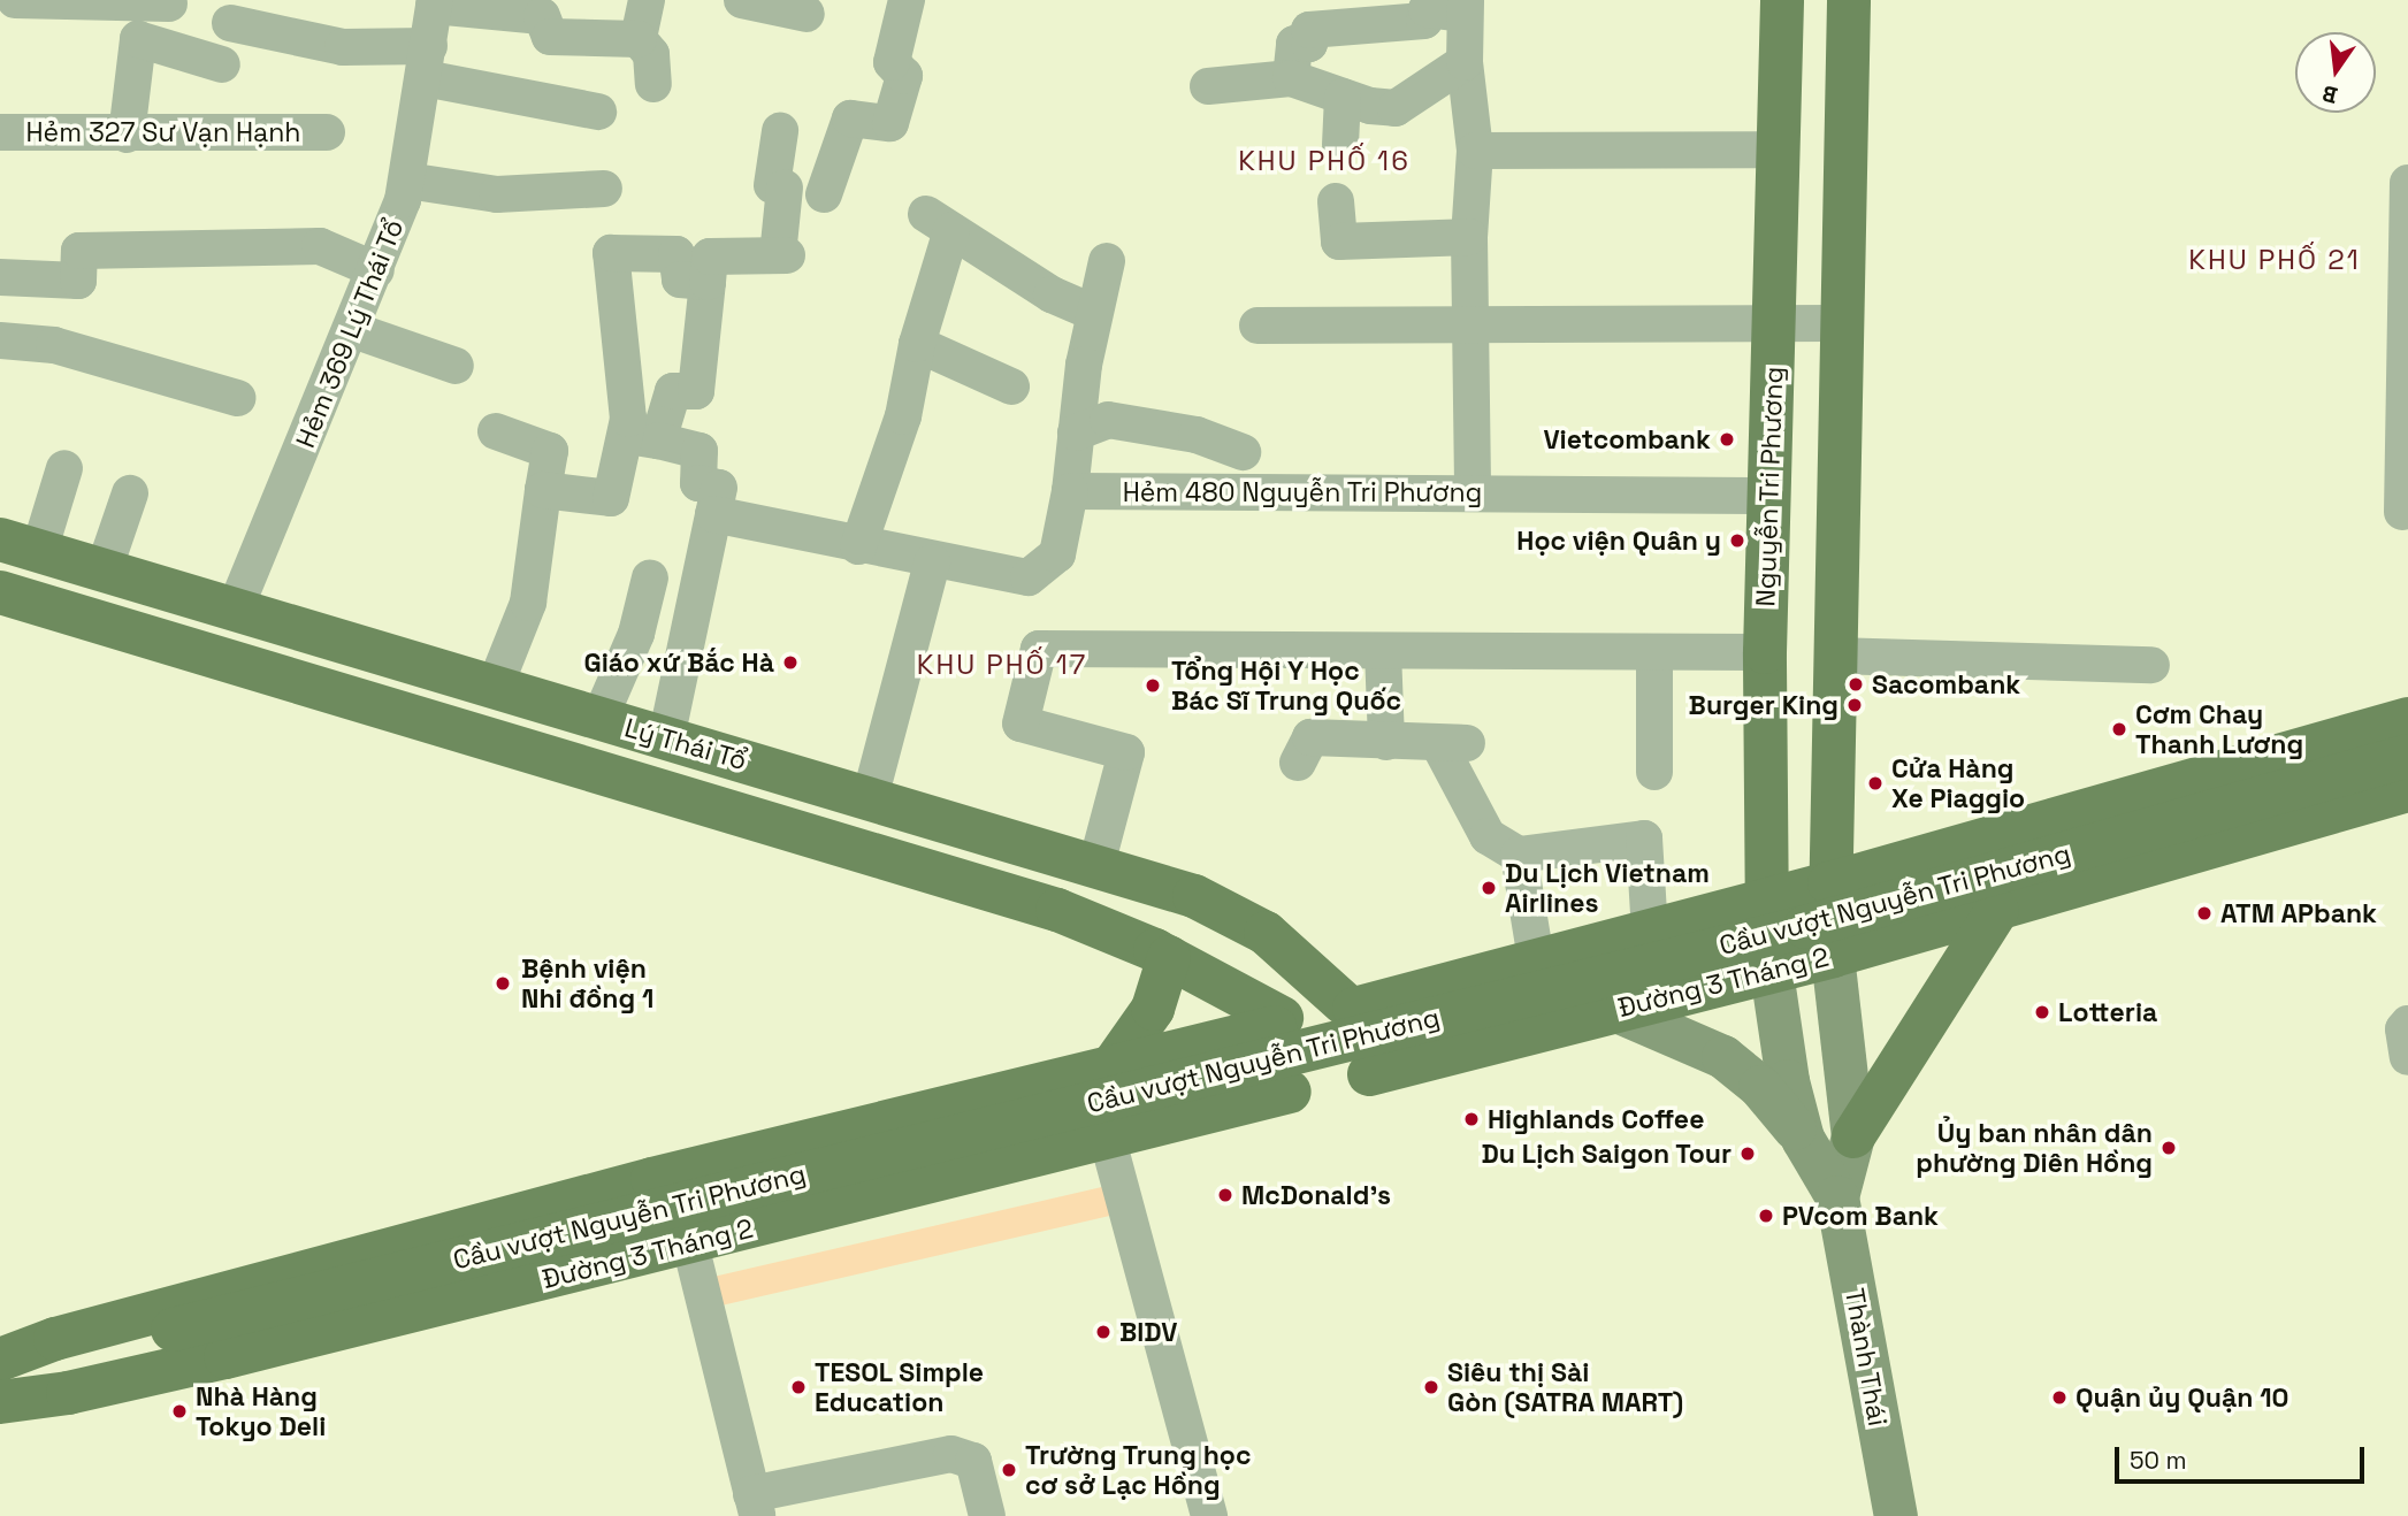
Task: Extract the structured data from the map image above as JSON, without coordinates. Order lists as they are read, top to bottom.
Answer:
{
  "streets": {
    "main road": [
      "Nguyễn Tri Phương",
      "Lý Thái Tổ",
      "Cầu vượt Nguyễn Tri Phương",
      "Đường 3 Tháng 2",
      "Thành Thái"
    ],
    "street": ["Hẻm 327 Sư Vạn Hạnh", "Hẻm 369 Lý Thái Tổ", "Hẻm 480 Nguyễn Tri Phương"]
  },
  "crossings": [
    ["Hẻm 369 Lý Thái Tổ", "Lý Thái Tổ"],
    ["Nguyễn Tri Phương", "Hẻm 480 Nguyễn Tri Phương"],
    ["Nguyễn Tri Phương", "Đường 3 Tháng 2"],
    ["Nguyễn Tri Phương", "Thành Thái"],
    ["Lý Thái Tổ", "Đường 3 Tháng 2"],
    ["Cầu vượt Nguyễn Tri Phương", "Đường 3 Tháng 2"],
    ["Đường 3 Tháng 2", "Thành Thái"]
  ],
  "districts": ["KHU PHỐ 16", "KHU PHỐ 21", "KHU PHỐ 17"],
  "places": [
    "Vietcombank",
    "Học viện Quân y",
    "Giáo xứ Bắc Hà",
    "Sacombank",
    "Tổng Hội Y Học Bác Sĩ Trung Quốc",
    "Burger King",
    "Cơm Chay Thanh Lương",
    "Cửa Hàng Xe Piaggio",
    "Du Lịch Vietnam Airlines",
    "ATM APbank",
    "Bệnh viện Nhi đồng 1",
    "Lotteria",
    "Highlands Coffee",
    "Ủy ban nhân dân phường Diên Hồng",
    "Du Lịch Saigon Tour",
    "McDonald's",
    "PVcom Bank",
    "BIDV",
    "TESOL Simple Education",
    "Siêu thị Sài Gòn (SATRA MART)",
    "Quận ủy Quận 10",
    "Nhà Hàng Tokyo Deli",
    "Trường Trung học cơ sở Lạc Hồng"
  ],
  "scale_bar": "50 m",
  "north": "bottom"
}
